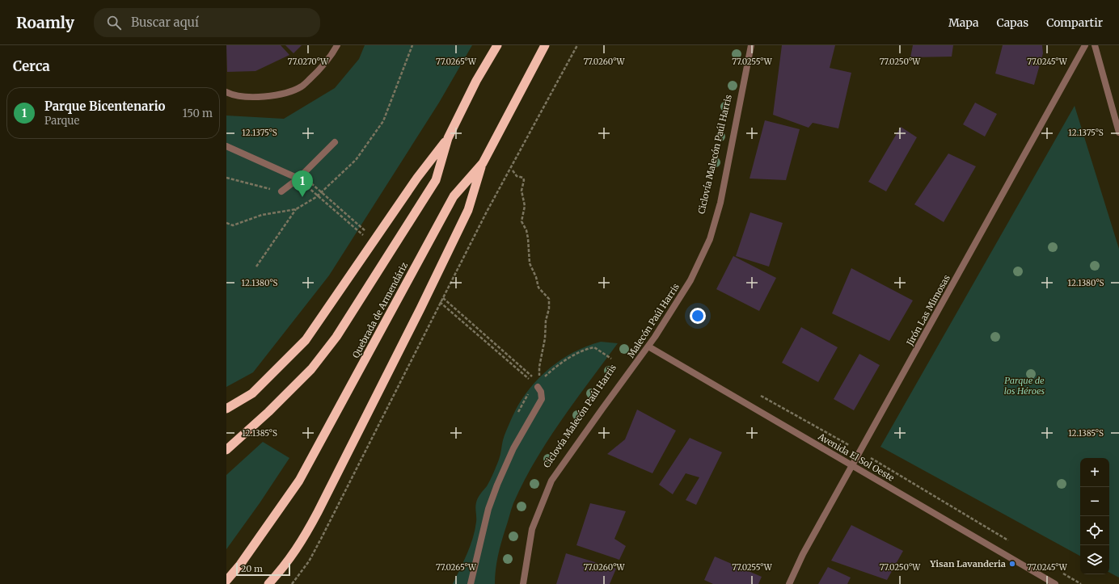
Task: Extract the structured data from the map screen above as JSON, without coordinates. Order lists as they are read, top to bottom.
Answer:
{
  "streets": {
    "highway": ["Quebrada de Armendáriz"],
    "street": ["Jirón Las Mimosas", "Malecón Paúl Harris", "Avenida El Sol Oeste"]
  },
  "crossings": [
    ["Jirón Las Mimosas", "Avenida El Sol Oeste"],
    ["Malecón Paúl Harris", "Avenida El Sol Oeste"]
  ],
  "parks": ["Parque de los Héroes"],
  "places": ["Yisan Lavanderia"],
  "scale_bar": "20 m",
  "page": {
    "header": "Roamly",
    "search": "Buscar aquí",
    "nav": ["Mapa", "Capas", "Compartir"],
    "heading": "Cerca",
    "list": [
      {
        "mark": "1",
        "name": "Parque Bicentenario",
        "note": "Parque",
        "value": "150 m"
      }
    ],
    "pins": "1",
    "map_buttons": ["+", "−"],
    "scale": "20 m"
  },
  "coordinates": [
    "77.0270°W",
    "77.0265°W",
    "77.0260°W",
    "77.0255°W",
    "77.0250°W",
    "77.0245°W",
    "12.1375°S",
    "12.1380°S",
    "12.1385°S"
  ]
}
